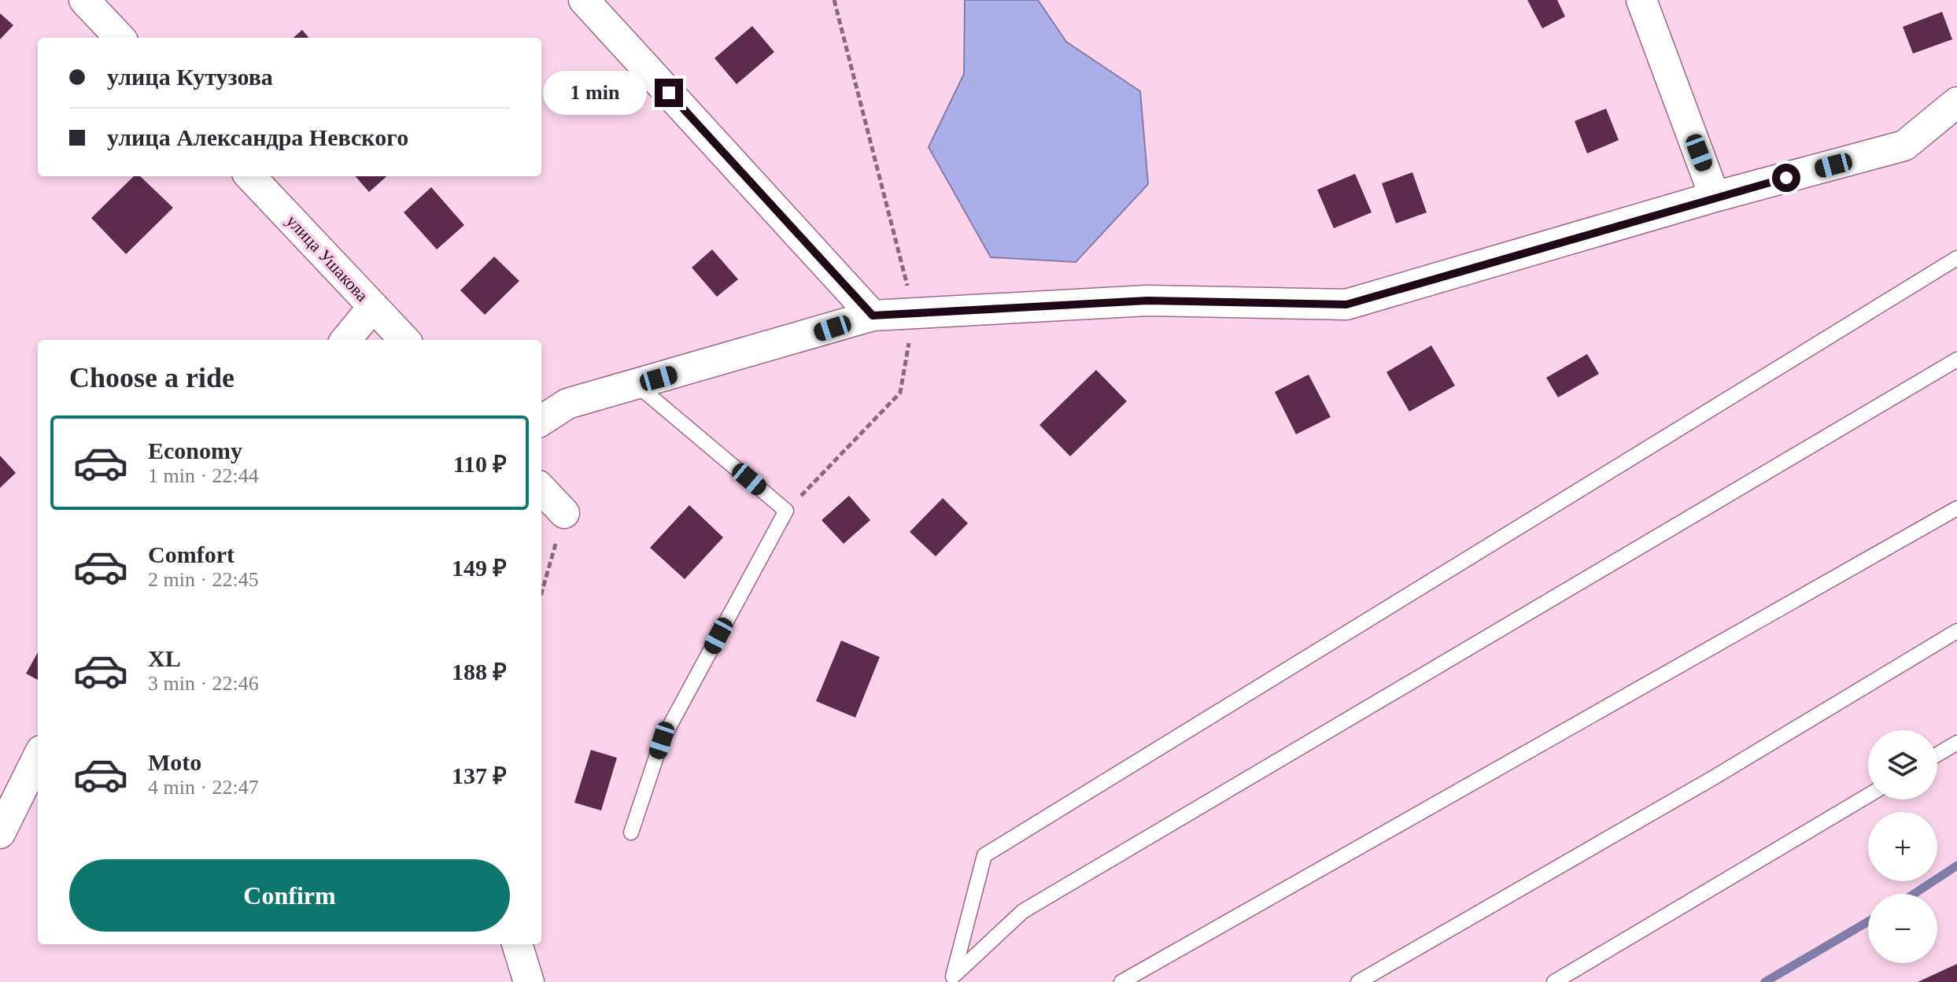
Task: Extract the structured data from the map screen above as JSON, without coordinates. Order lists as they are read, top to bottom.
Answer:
{
  "streets": {
    "street": ["улица Ушакова"]
  },
  "page": {
    "banner": ["улица Кутузова", "улица Александра Невского"],
    "bubble": "1 min",
    "heading": "Choose a ride",
    "list": [
      {
        "name": "Economy",
        "note": "1 min · 22:44",
        "value": "110 ₽"
      },
      {
        "name": "Comfort",
        "note": "2 min · 22:45",
        "value": "149 ₽"
      },
      {
        "name": "XL",
        "note": "3 min · 22:46",
        "value": "188 ₽"
      },
      {
        "name": "Moto",
        "note": "4 min · 22:47",
        "value": "137 ₽"
      }
    ],
    "map_buttons": ["+", "−"],
    "buttons": "Confirm"
  }
}
